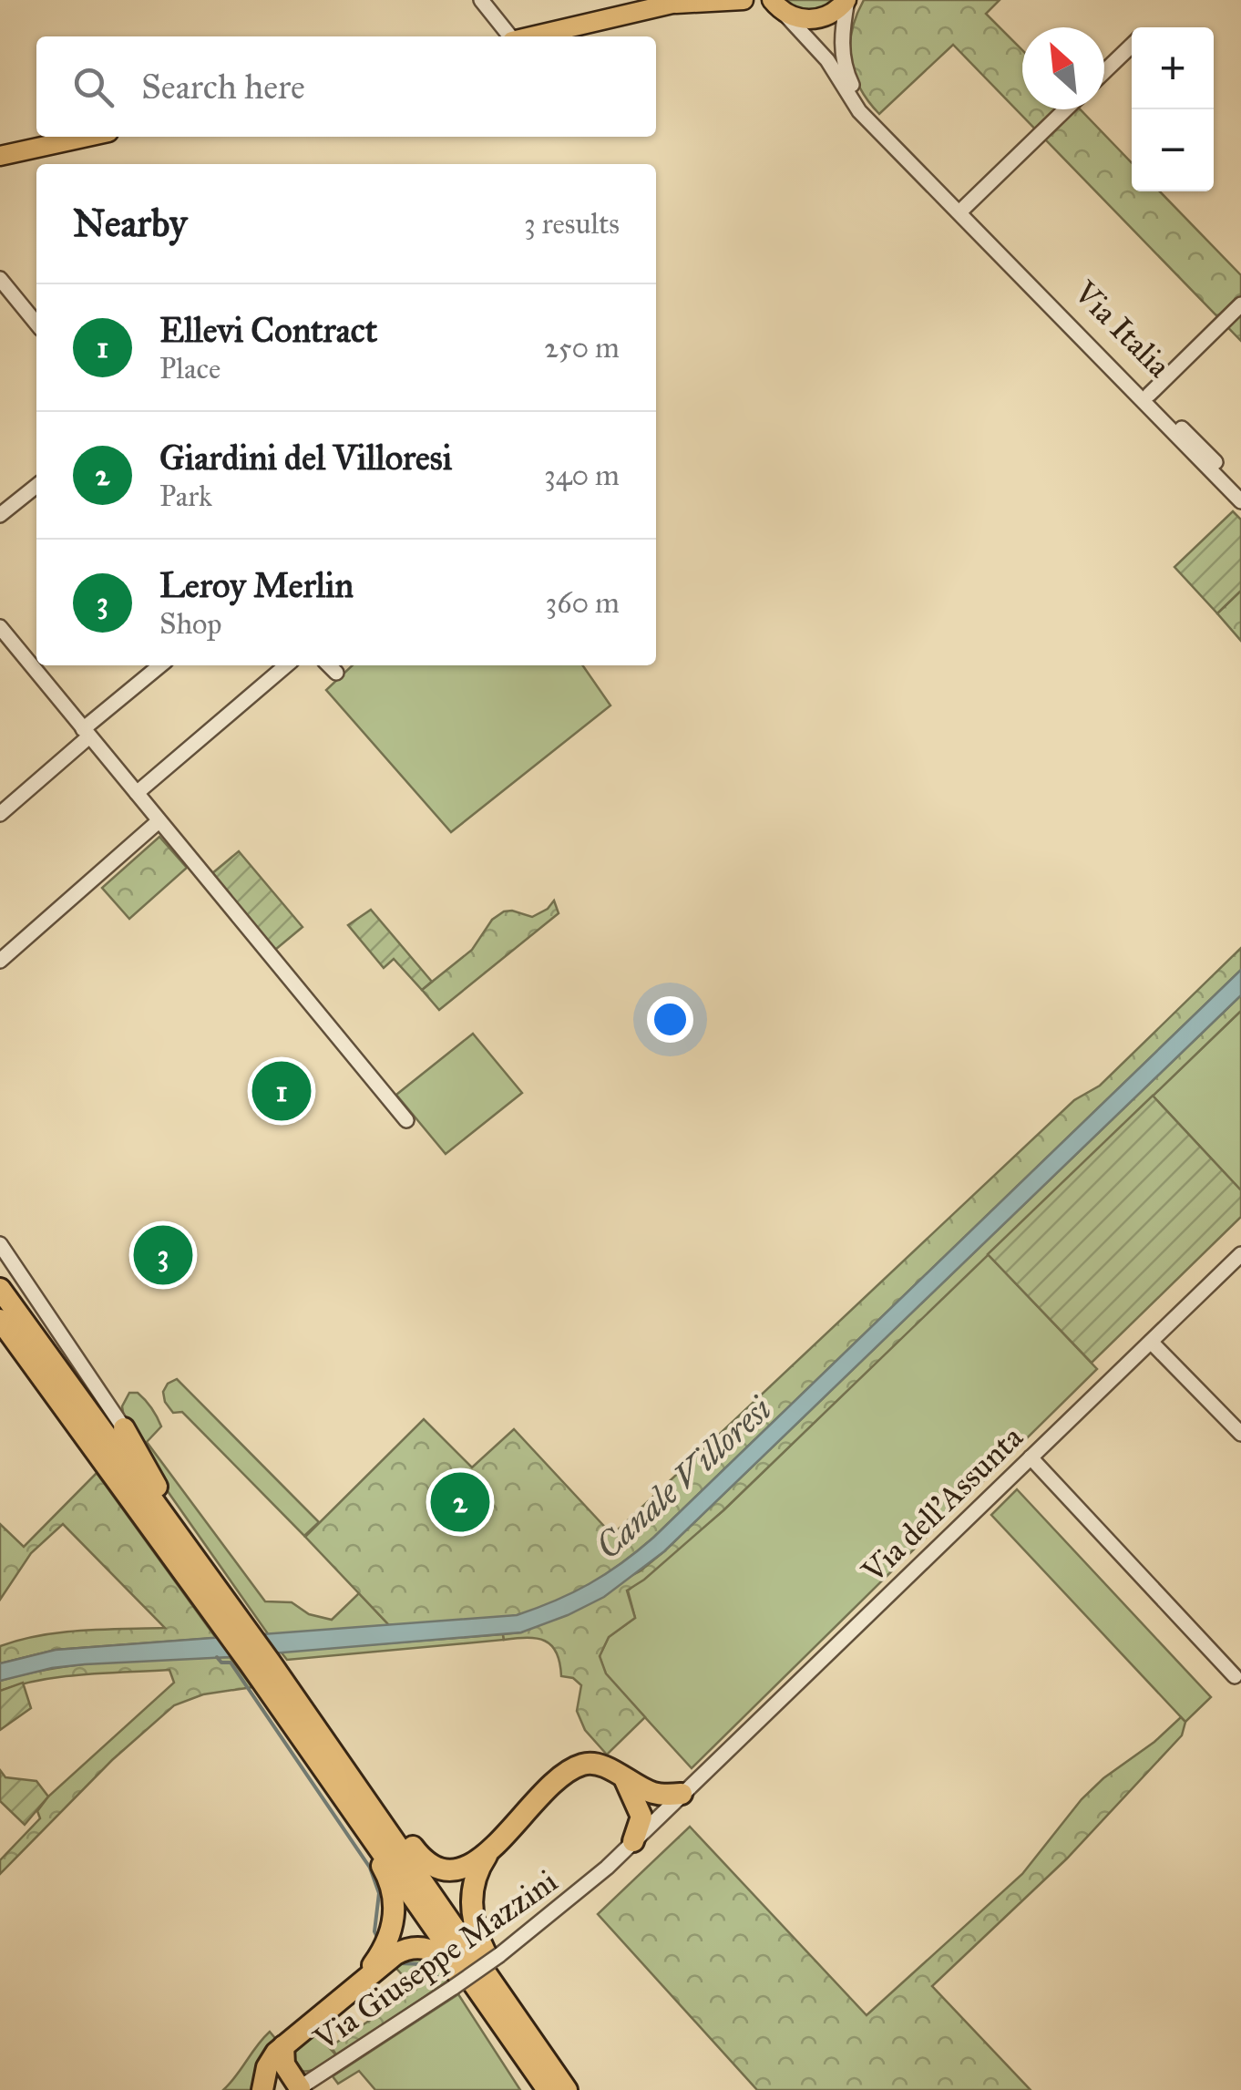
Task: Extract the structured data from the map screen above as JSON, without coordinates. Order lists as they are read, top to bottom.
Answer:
{
  "streets": {
    "street": ["Via Italia", "Via dell'Assunta", "Via Giuseppe Mazzini"]
  },
  "water": ["Canale Villoresi"],
  "north": "top left",
  "page": {
    "map_buttons": ["+", "−"],
    "search": "Search here",
    "heading": ["Nearby", "3 results"],
    "list": [
      {
        "mark": "1",
        "name": "Ellevi Contract",
        "note": "Place",
        "value": "250 m"
      },
      {
        "mark": "2",
        "name": "Giardini del Villoresi",
        "note": "Park",
        "value": "340 m"
      },
      {
        "mark": "3",
        "name": "Leroy Merlin",
        "note": "Shop",
        "value": "360 m"
      }
    ],
    "pins": ["1", "3", "2"]
  }
}
